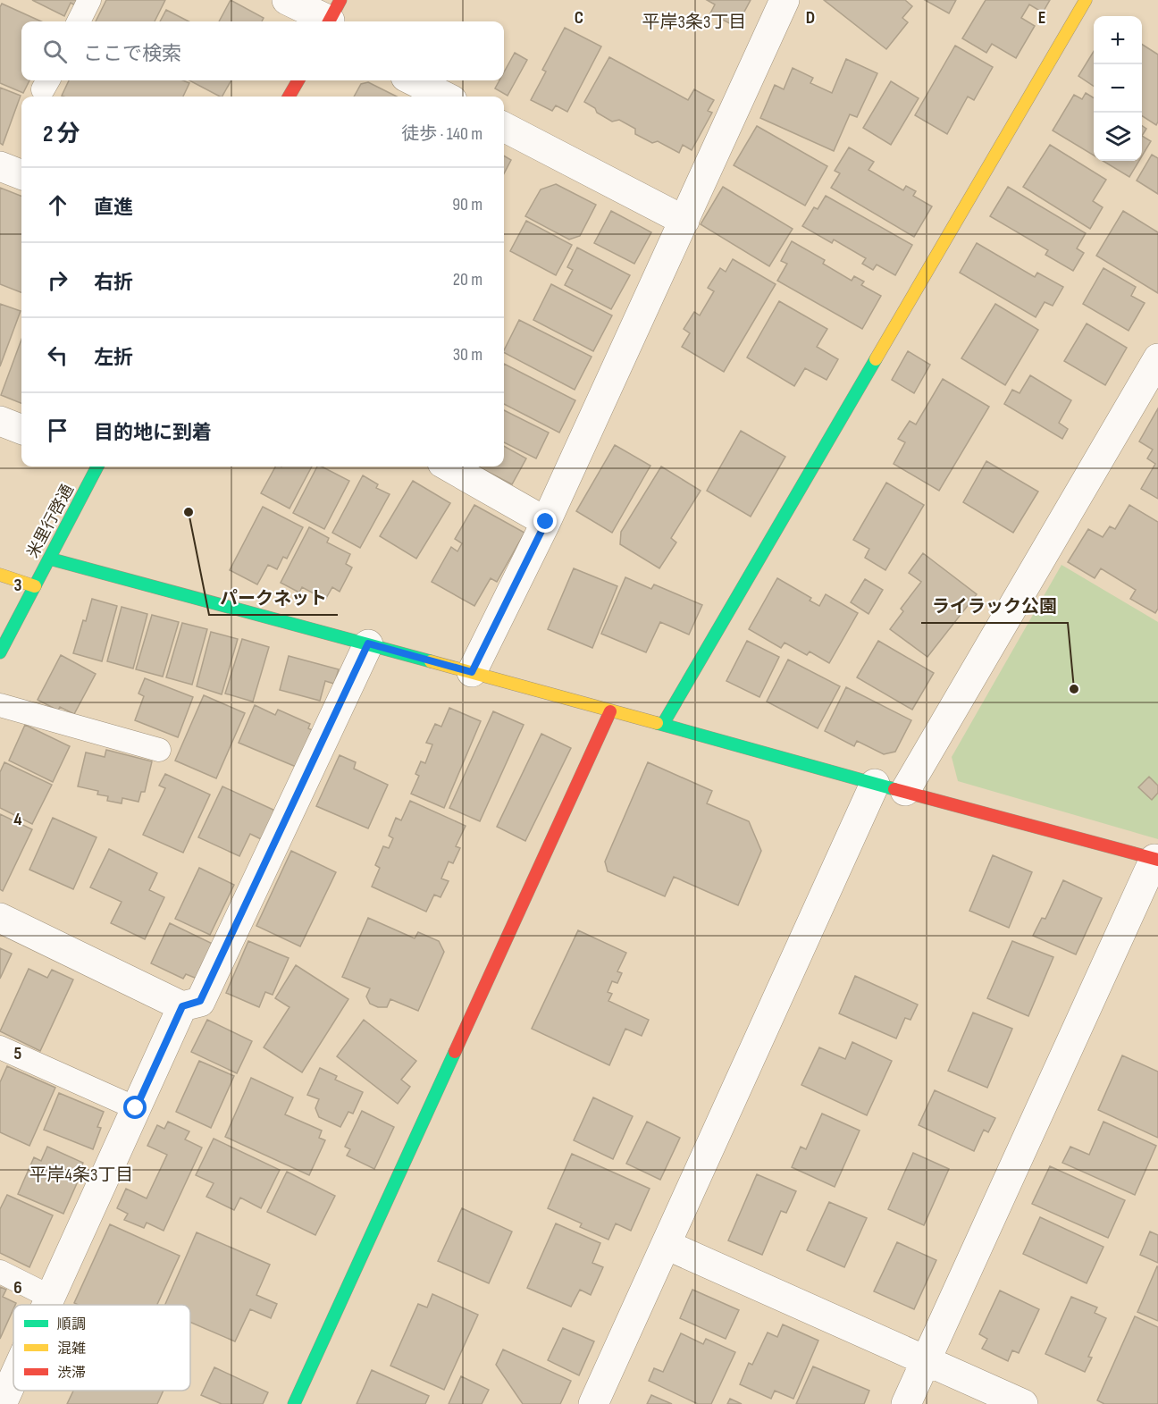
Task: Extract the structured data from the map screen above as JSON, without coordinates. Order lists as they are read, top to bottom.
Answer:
{
  "streets": {
    "street": ["米里行啓通"]
  },
  "districts": ["平岸3条3丁目", "平岸4条3丁目"],
  "places": ["パークネット", "ライラック公園"],
  "legend": ["順調", "混雑", "渋滞"],
  "page": {
    "map_buttons": ["+", "−"],
    "search": "ここで検索",
    "heading": ["2 分", "徒歩 · 140 m"],
    "list": [
      ["直進", "90 m"],
      ["右折", "20 m"],
      ["左折", "30 m"],
      "目的地に到着"
    ]
  },
  "grid": {
    "columns": ["C", "D", "E"],
    "rows": [
      "3",
      "4",
      "5",
      "6"
    ]
  }
}
